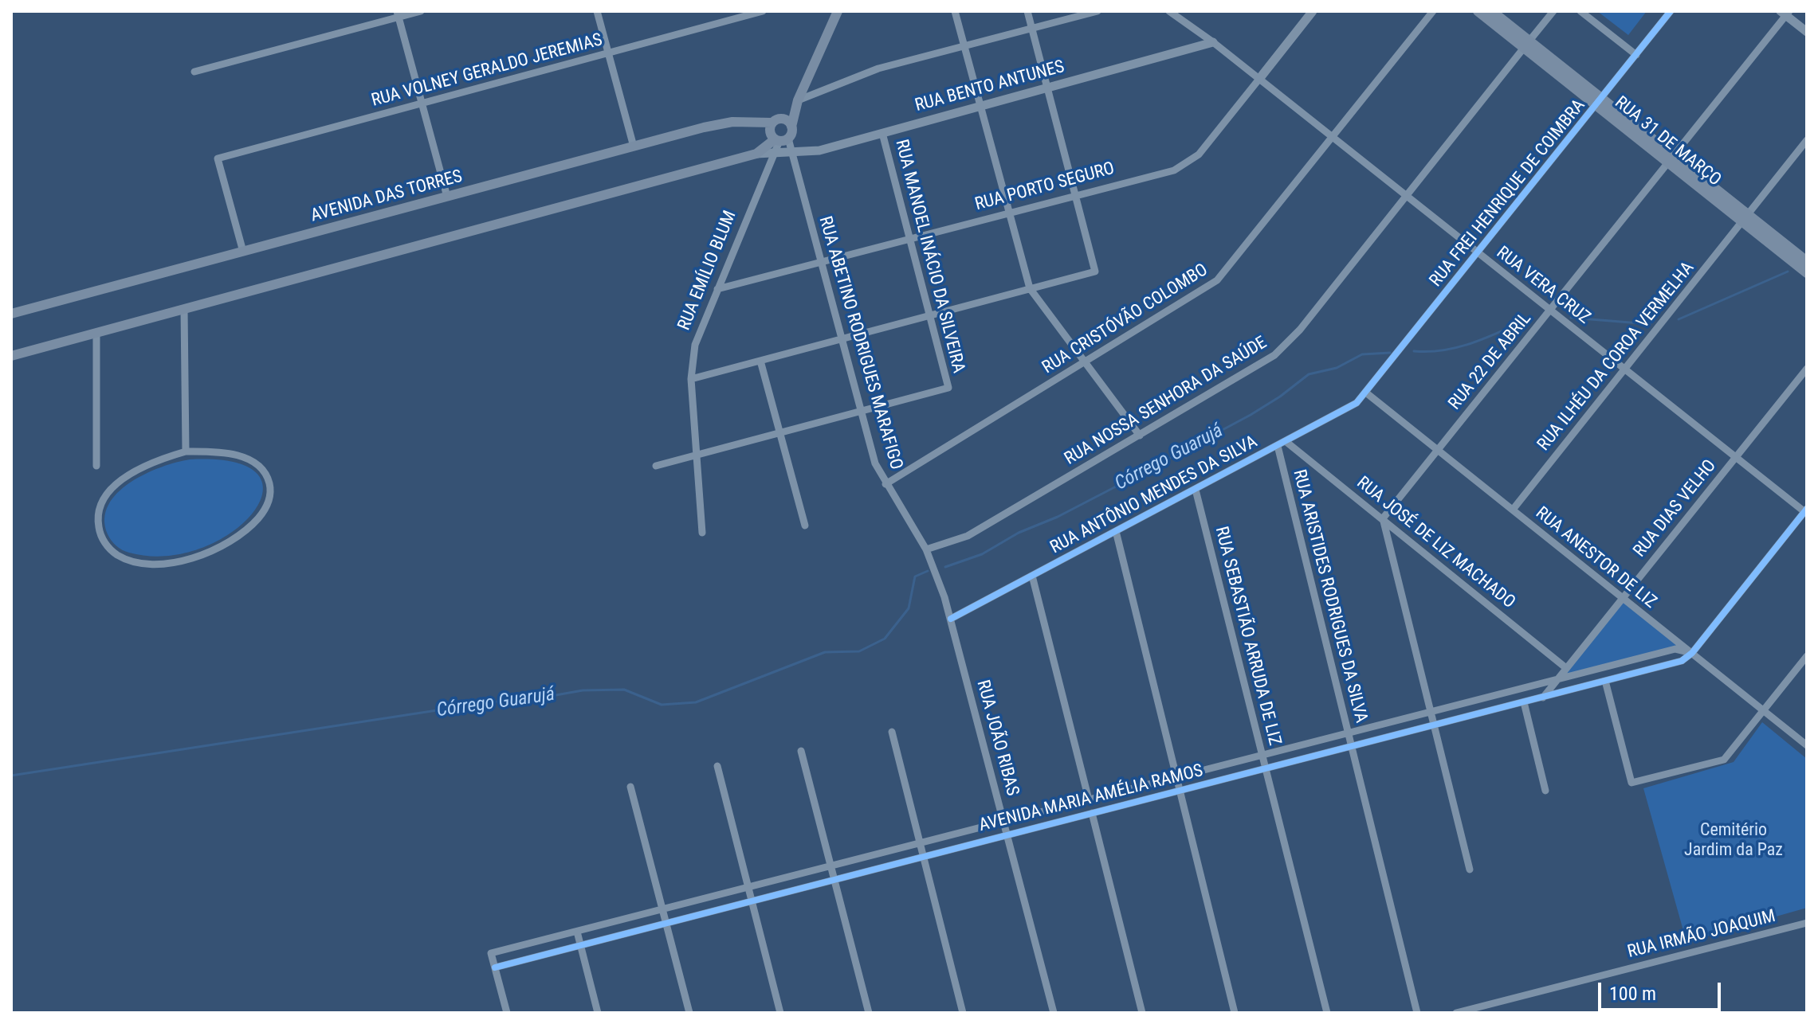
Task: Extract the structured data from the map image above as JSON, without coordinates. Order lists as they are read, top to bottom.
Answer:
{
  "streets": {
    "main road": ["RUA 31 DE MARÇO", "AVENIDA DAS TORRES"],
    "street": [
      "RUA VOLNEY GERALDO JEREMIAS",
      "RUA BENTO ANTUNES",
      "RUA PORTO SEGURO",
      "RUA FREI HENRIQUE DE COIMBRA",
      "RUA MANOEL INÁCIO DA SILVEIRA",
      "RUA EMÍLIO BLUM",
      "RUA VERA CRUZ",
      "RUA CRISTÓVÃO COLOMBO",
      "RUA ABETINO RODRIGUES MARAFIGO",
      "RUA ILHÉU DA COROA VERMELHA",
      "RUA 22 DE ABRIL",
      "RUA NOSSA SENHORA DA SAÚDE",
      "RUA ANTÔNIO MENDES DA SILVA",
      "RUA DIAS VELHO",
      "RUA JOSÉ DE LIZ MACHADO",
      "RUA ANESTOR DE LIZ",
      "RUA ARISTIDES RODRIGUES DA SILVA",
      "RUA SEBASTIÃO ARRUDA DE LIZ",
      "RUA JOÃO RIBAS",
      "AVENIDA MARIA AMÉLIA RAMOS",
      "RUA IRMÃO JOAQUIM"
    ]
  },
  "crossings": [
    ["RUA VOLNEY GERALDO JEREMIAS", "AVENIDA DAS TORRES"],
    ["RUA BENTO ANTUNES", "RUA MANOEL INÁCIO DA SILVEIRA"],
    ["RUA BENTO ANTUNES", "RUA EMÍLIO BLUM"],
    ["RUA BENTO ANTUNES", "RUA VERA CRUZ"],
    ["RUA BENTO ANTUNES", "RUA ABETINO RODRIGUES MARAFIGO"],
    ["RUA 31 DE MARÇO", "RUA FREI HENRIQUE DE COIMBRA"],
    ["RUA 31 DE MARÇO", "RUA ILHÉU DA COROA VERMELHA"],
    ["RUA 31 DE MARÇO", "RUA 22 DE ABRIL"],
    ["RUA 31 DE MARÇO", "RUA NOSSA SENHORA DA SAÚDE"],
    ["RUA PORTO SEGURO", "RUA MANOEL INÁCIO DA SILVEIRA"],
    ["RUA PORTO SEGURO", "RUA EMÍLIO BLUM"],
    ["RUA PORTO SEGURO", "RUA VERA CRUZ"],
    ["RUA PORTO SEGURO", "RUA ABETINO RODRIGUES MARAFIGO"],
    ["RUA FREI HENRIQUE DE COIMBRA", "RUA VERA CRUZ"],
    ["RUA FREI HENRIQUE DE COIMBRA", "RUA ANTÔNIO MENDES DA SILVA"],
    ["RUA FREI HENRIQUE DE COIMBRA", "RUA ANESTOR DE LIZ"],
    ["RUA MANOEL INÁCIO DA SILVEIRA", "RUA ABETINO RODRIGUES MARAFIGO"],
    ["RUA EMÍLIO BLUM", "RUA ABETINO RODRIGUES MARAFIGO"],
    ["RUA VERA CRUZ", "RUA CRISTÓVÃO COLOMBO"],
    ["RUA VERA CRUZ", "RUA ILHÉU DA COROA VERMELHA"],
    ["RUA VERA CRUZ", "RUA 22 DE ABRIL"],
    ["RUA VERA CRUZ", "RUA NOSSA SENHORA DA SAÚDE"],
    ["RUA VERA CRUZ", "RUA DIAS VELHO"],
    ["RUA CRISTÓVÃO COLOMBO", "RUA ABETINO RODRIGUES MARAFIGO"],
    ["RUA ABETINO RODRIGUES MARAFIGO", "RUA NOSSA SENHORA DA SAÚDE"],
    ["RUA ABETINO RODRIGUES MARAFIGO", "RUA ANTÔNIO MENDES DA SILVA"],
    ["RUA ABETINO RODRIGUES MARAFIGO", "RUA JOÃO RIBAS"],
    ["RUA ILHÉU DA COROA VERMELHA", "RUA ANESTOR DE LIZ"],
    ["RUA 22 DE ABRIL", "RUA JOSÉ DE LIZ MACHADO"],
    ["RUA 22 DE ABRIL", "RUA ANESTOR DE LIZ"],
    ["RUA ANTÔNIO MENDES DA SILVA", "RUA JOSÉ DE LIZ MACHADO"],
    ["RUA ANTÔNIO MENDES DA SILVA", "RUA ANESTOR DE LIZ"],
    ["RUA ANTÔNIO MENDES DA SILVA", "RUA ARISTIDES RODRIGUES DA SILVA"],
    ["RUA ANTÔNIO MENDES DA SILVA", "RUA SEBASTIÃO ARRUDA DE LIZ"],
    ["RUA ANTÔNIO MENDES DA SILVA", "RUA JOÃO RIBAS"],
    ["RUA DIAS VELHO", "RUA JOSÉ DE LIZ MACHADO"],
    ["RUA DIAS VELHO", "RUA ANESTOR DE LIZ"],
    ["RUA DIAS VELHO", "AVENIDA MARIA AMÉLIA RAMOS"],
    ["RUA ANESTOR DE LIZ", "AVENIDA MARIA AMÉLIA RAMOS"],
    ["RUA ARISTIDES RODRIGUES DA SILVA", "AVENIDA MARIA AMÉLIA RAMOS"],
    ["RUA SEBASTIÃO ARRUDA DE LIZ", "AVENIDA MARIA AMÉLIA RAMOS"],
    ["RUA JOÃO RIBAS", "AVENIDA MARIA AMÉLIA RAMOS"]
  ],
  "water": ["Córrego Guarujá"],
  "parks": ["Cemitério Jardim da Paz"],
  "scale_bar": "100 m"
}
